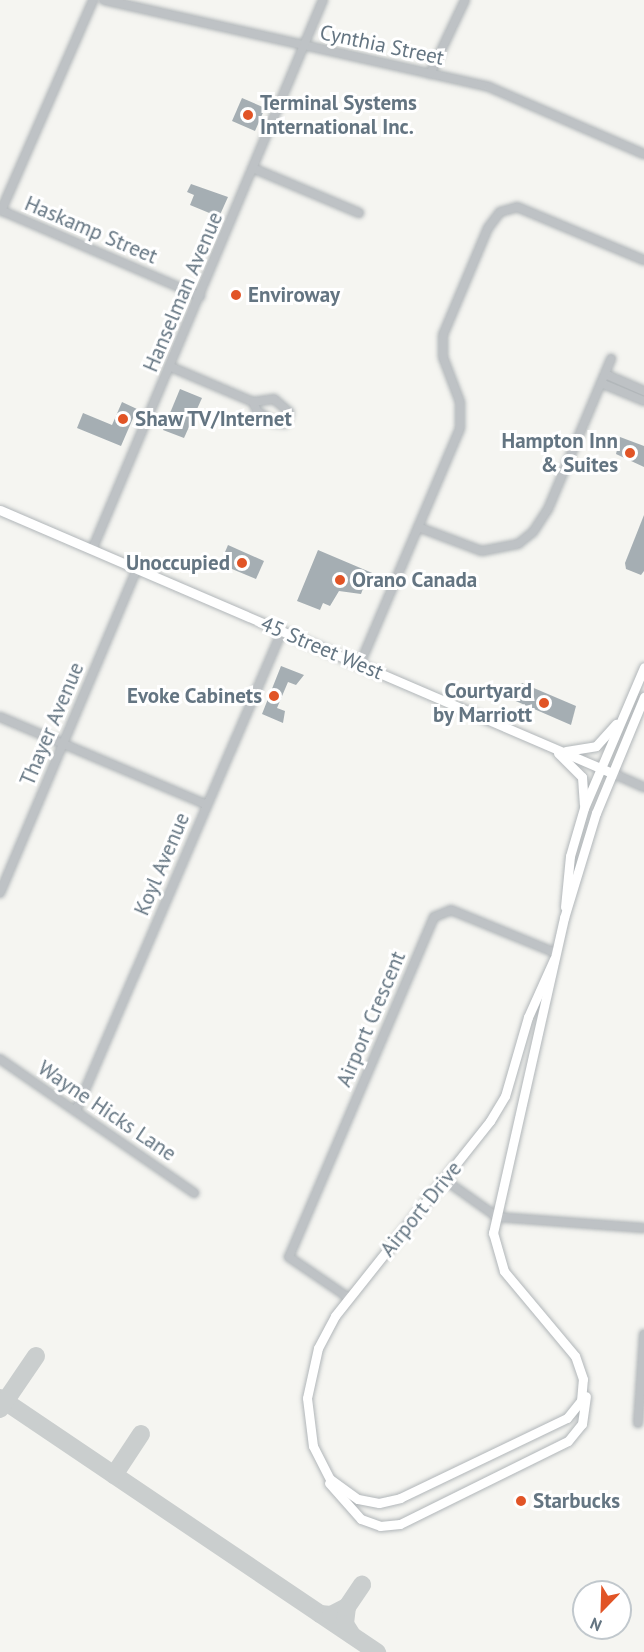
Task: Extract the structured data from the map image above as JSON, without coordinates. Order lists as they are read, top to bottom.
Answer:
{
  "streets": {
    "main road": ["45 Street West", "Airport Drive"],
    "street": [
      "Cynthia Street",
      "Haskamp Street",
      "Hanselman Avenue",
      "Thayer Avenue",
      "Koyl Avenue",
      "Airport Crescent",
      "Wayne Hicks Lane"
    ]
  },
  "crossings": [
    ["Cynthia Street", "Hanselman Avenue"],
    ["Haskamp Street", "Hanselman Avenue"],
    ["Hanselman Avenue", "45 Street West"],
    ["45 Street West", "Thayer Avenue"],
    ["45 Street West", "Koyl Avenue"],
    ["45 Street West", "Airport Drive"],
    ["Koyl Avenue", "Wayne Hicks Lane"],
    ["Airport Crescent", "Airport Drive"]
  ],
  "places": [
    "Terminal Systems International Inc.",
    "Enviroway",
    "Shaw TV/Internet",
    "Hampton Inn & Suites",
    "Unoccupied",
    "Orano Canada",
    "Evoke Cabinets",
    "Courtyard by Marriott",
    "Starbucks"
  ],
  "north": "bottom left"
}
